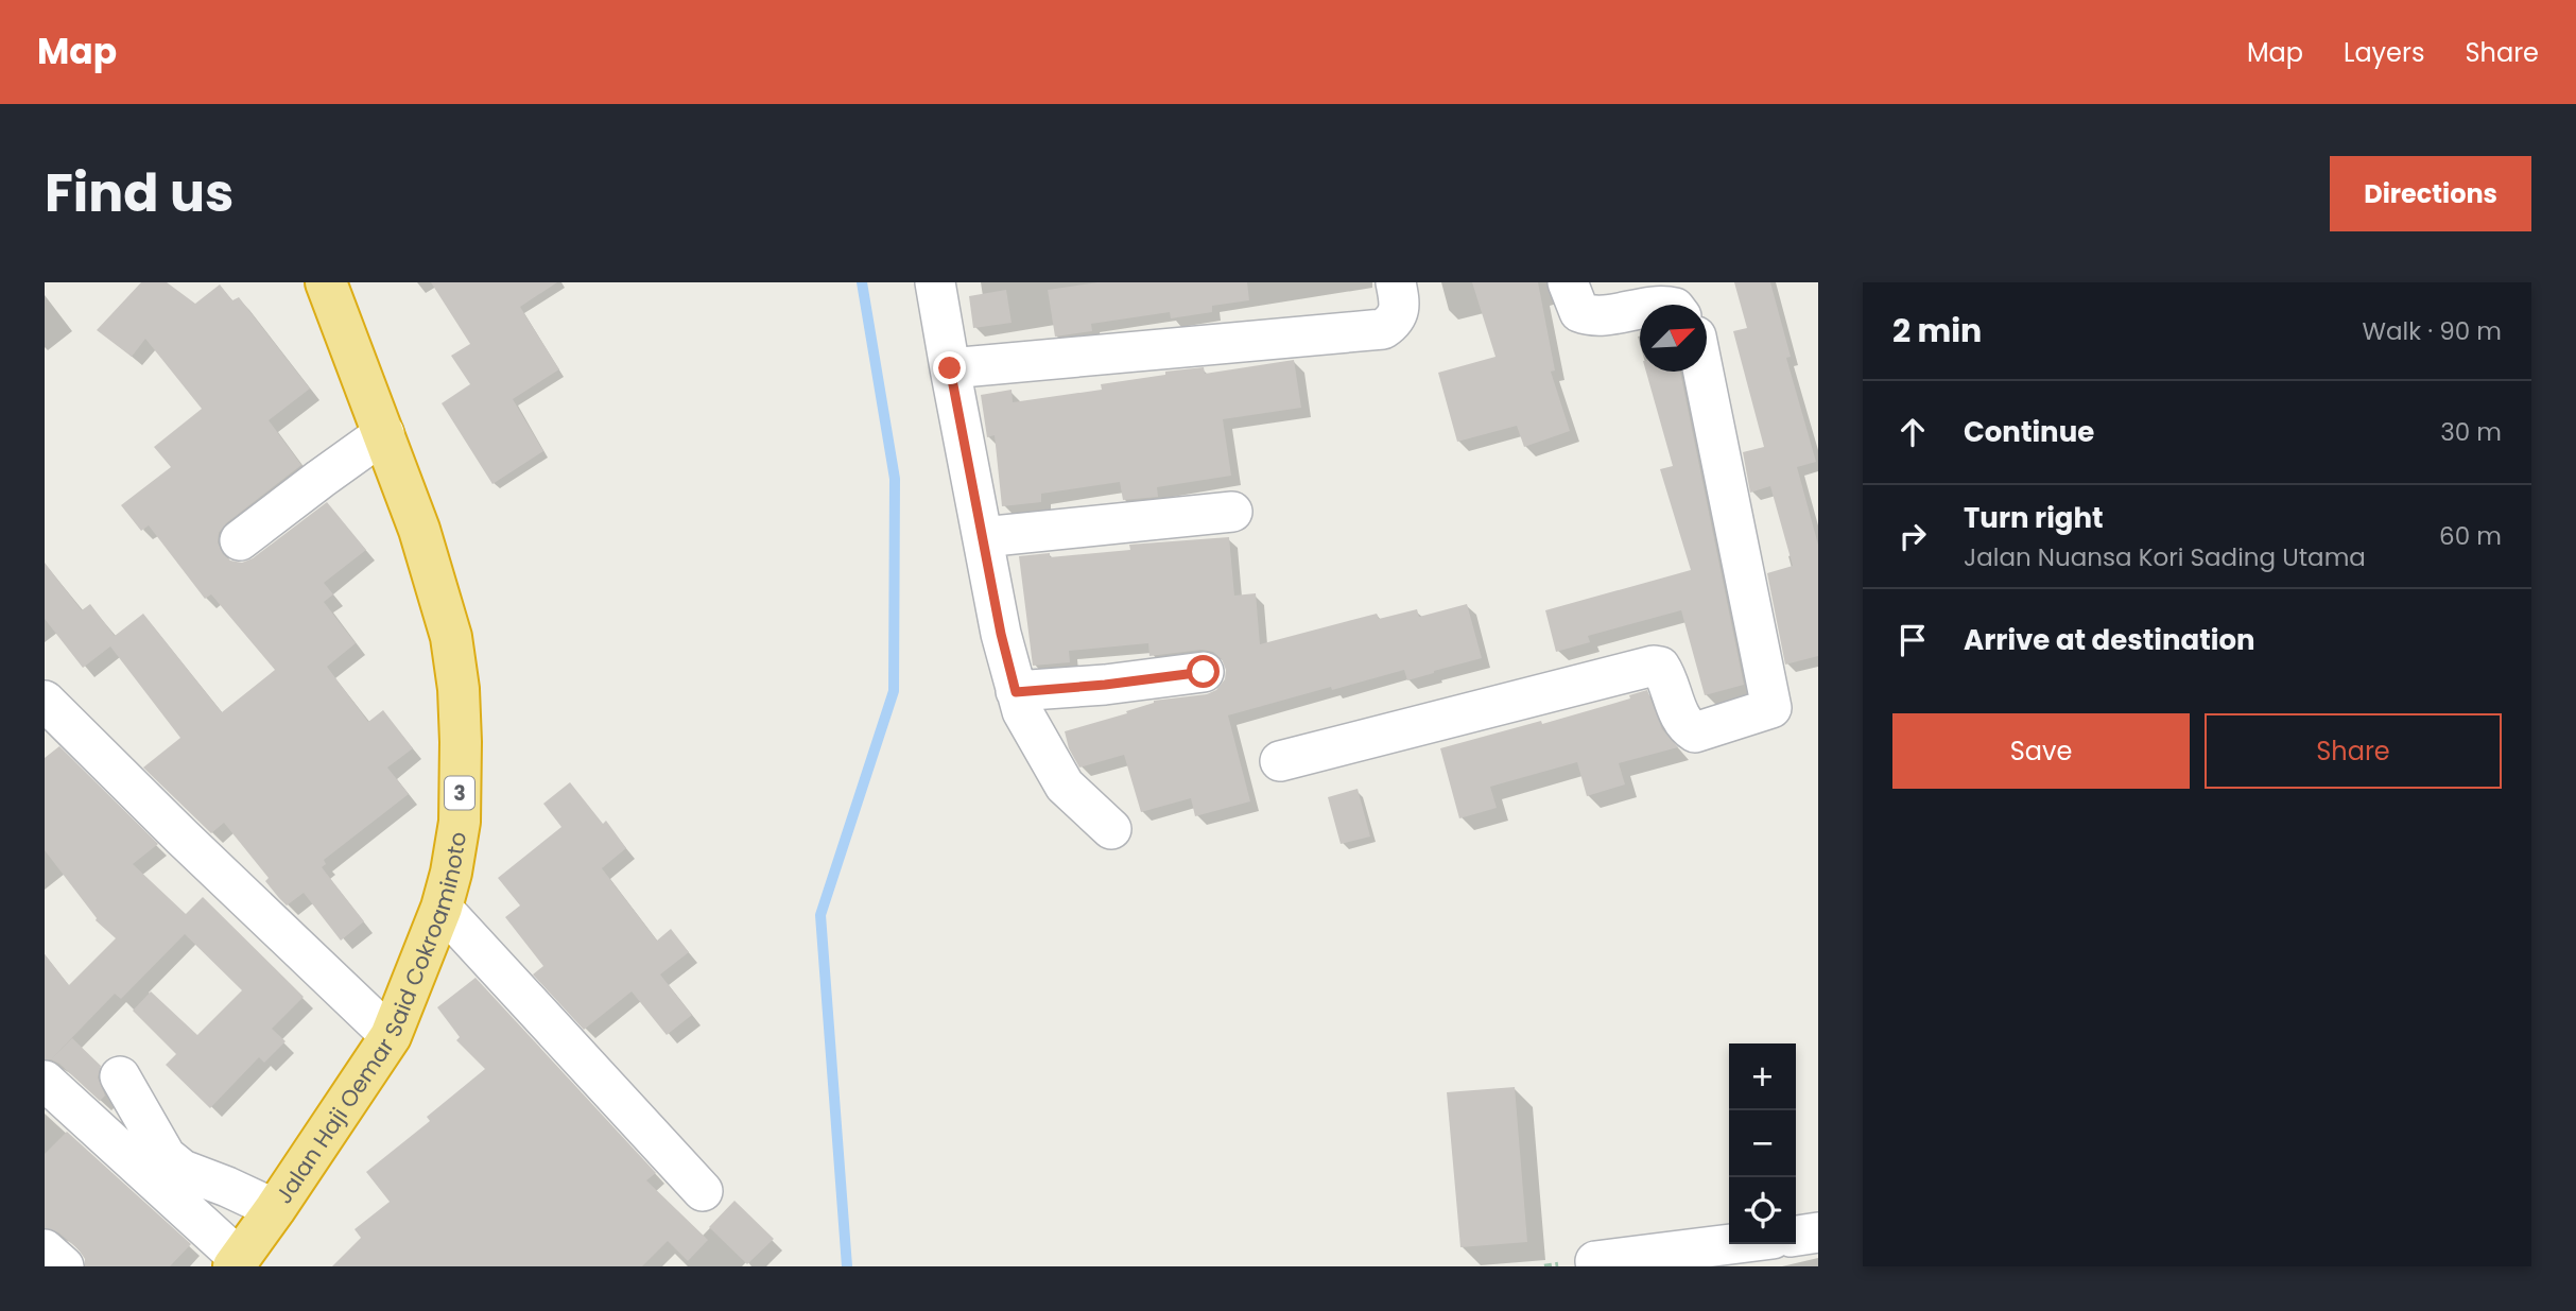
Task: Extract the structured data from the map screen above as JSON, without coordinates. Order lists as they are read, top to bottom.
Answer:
{
  "streets": {
    "highway": ["3", "Jalan Haji Oemar Said Cokroaminoto"]
  },
  "north": "top right",
  "page": {
    "header": "Map",
    "nav": ["Map", "Layers", "Share"],
    "title": "Find us",
    "buttons": [
      "Directions",
      ["Save", "Share"]
    ],
    "heading": ["2 min", "Walk · 90 m"],
    "list": [
      ["Continue", "30 m"],
      ["Turn right", "Jalan Nuansa Kori Sading Utama", "60 m"],
      "Arrive at destination"
    ],
    "map_buttons": ["+", "−"]
  }
}
